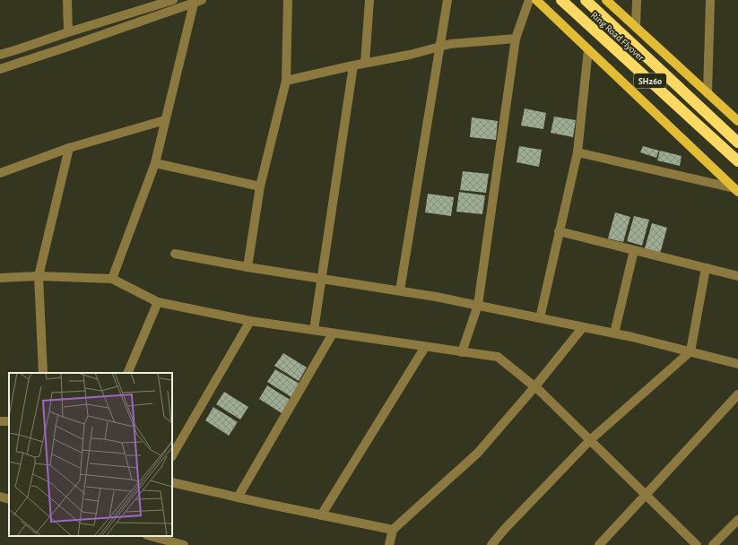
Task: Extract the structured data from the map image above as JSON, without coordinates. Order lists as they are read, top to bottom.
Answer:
{
  "streets": {
    "highway": ["Ring Road Flyover", "SH260"]
  }
}
